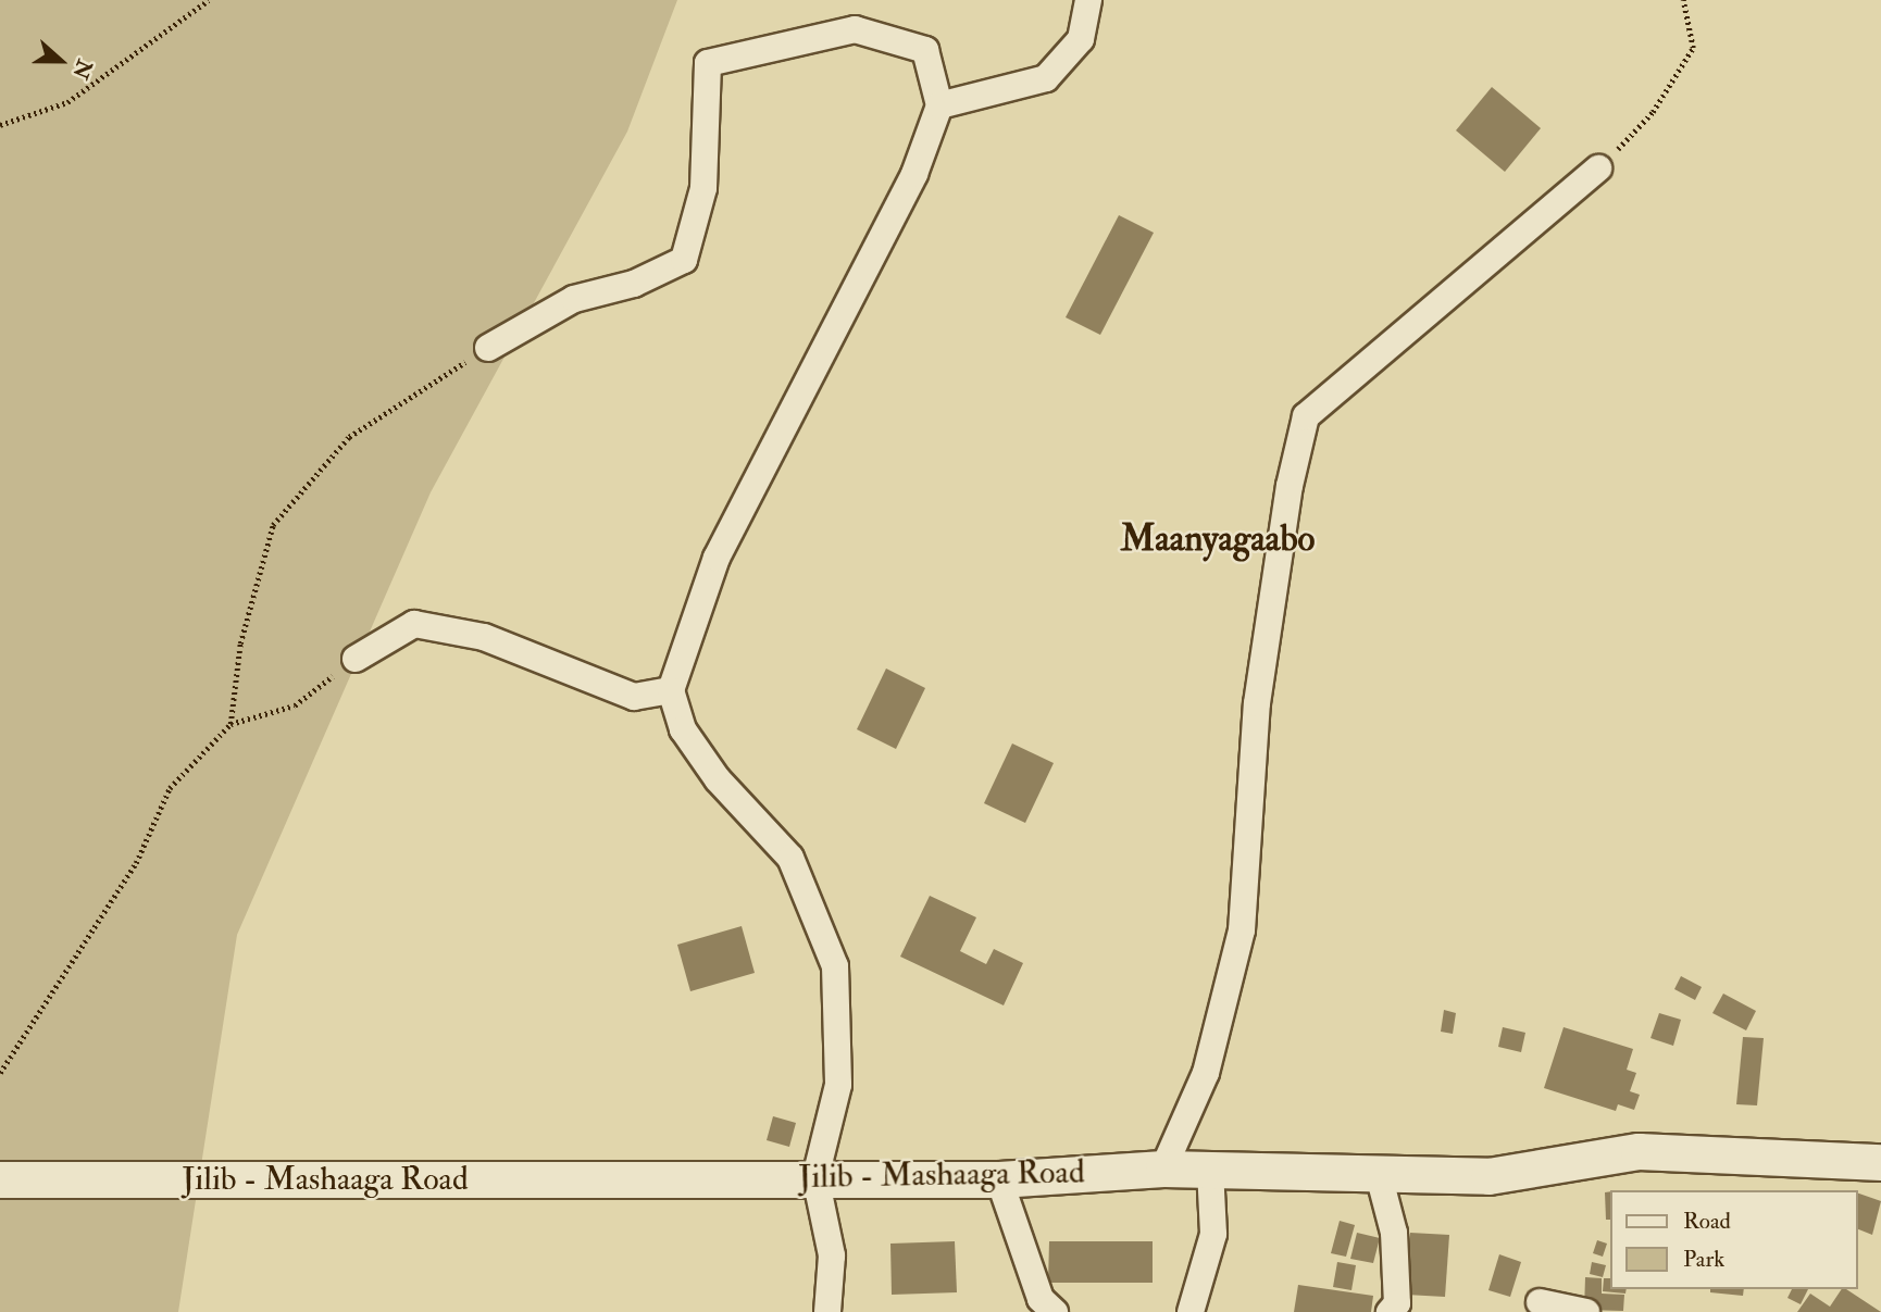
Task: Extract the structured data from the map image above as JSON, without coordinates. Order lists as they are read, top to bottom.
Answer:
{
  "streets": {
    "main road": ["Jilib - Mashaaga Road"]
  },
  "districts": ["Maanyagaabo"],
  "legend": ["Road", "Park"],
  "north": "right"
}
